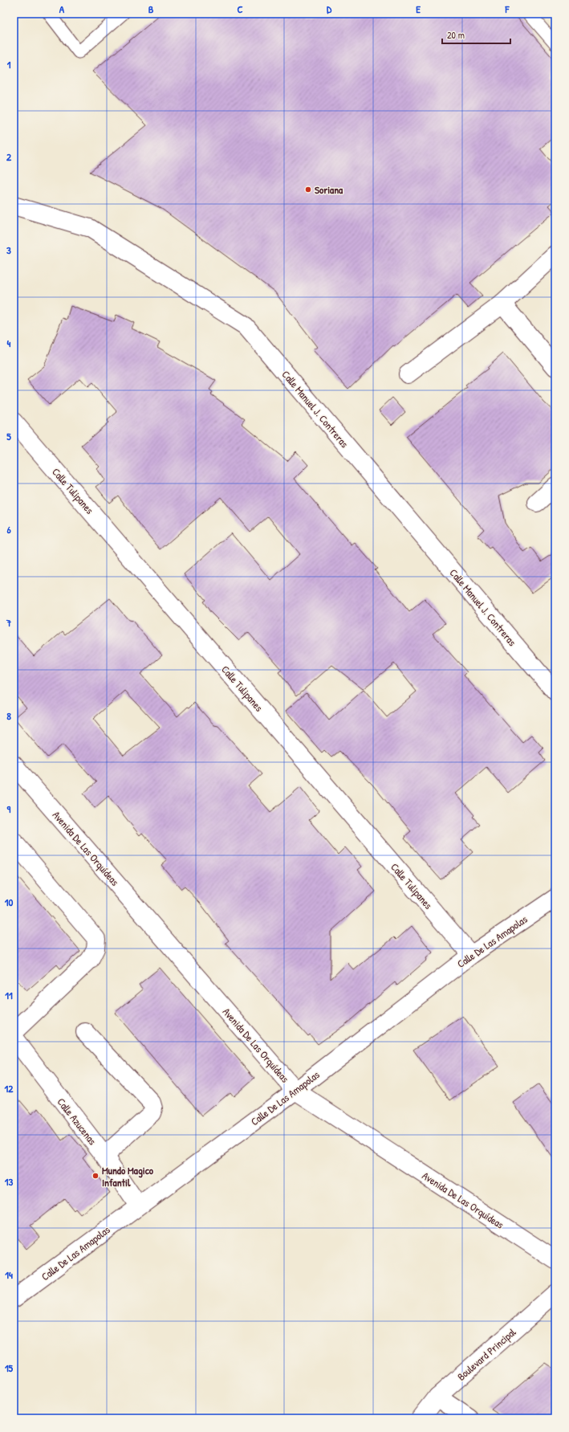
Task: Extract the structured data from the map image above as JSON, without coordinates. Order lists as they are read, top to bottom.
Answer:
{
  "streets": {
    "street": [
      "Calle Manuel J. Contreras",
      "Calle Tulipanes",
      "Avenida De Las Orquídeas",
      "Calle De Las Amapolas",
      "Calle Azucenas",
      "Boulevard Principal"
    ]
  },
  "crossings": [
    ["Calle Tulipanes", "Calle De Las Amapolas"],
    ["Avenida De Las Orquídeas", "Calle De Las Amapolas"],
    ["Calle De Las Amapolas", "Calle Azucenas"]
  ],
  "places": ["Soriana", "Mundo Magico Infantil"],
  "scale_bar": "20 m",
  "grid": {
    "columns": [
      "A",
      "B",
      "C",
      "D",
      "E",
      "F"
    ],
    "rows": [
      "1",
      "2",
      "3",
      "4",
      "5",
      "6",
      "7",
      "8",
      "9",
      "10",
      "11",
      "12",
      "13",
      "14",
      "15"
    ]
  }
}
